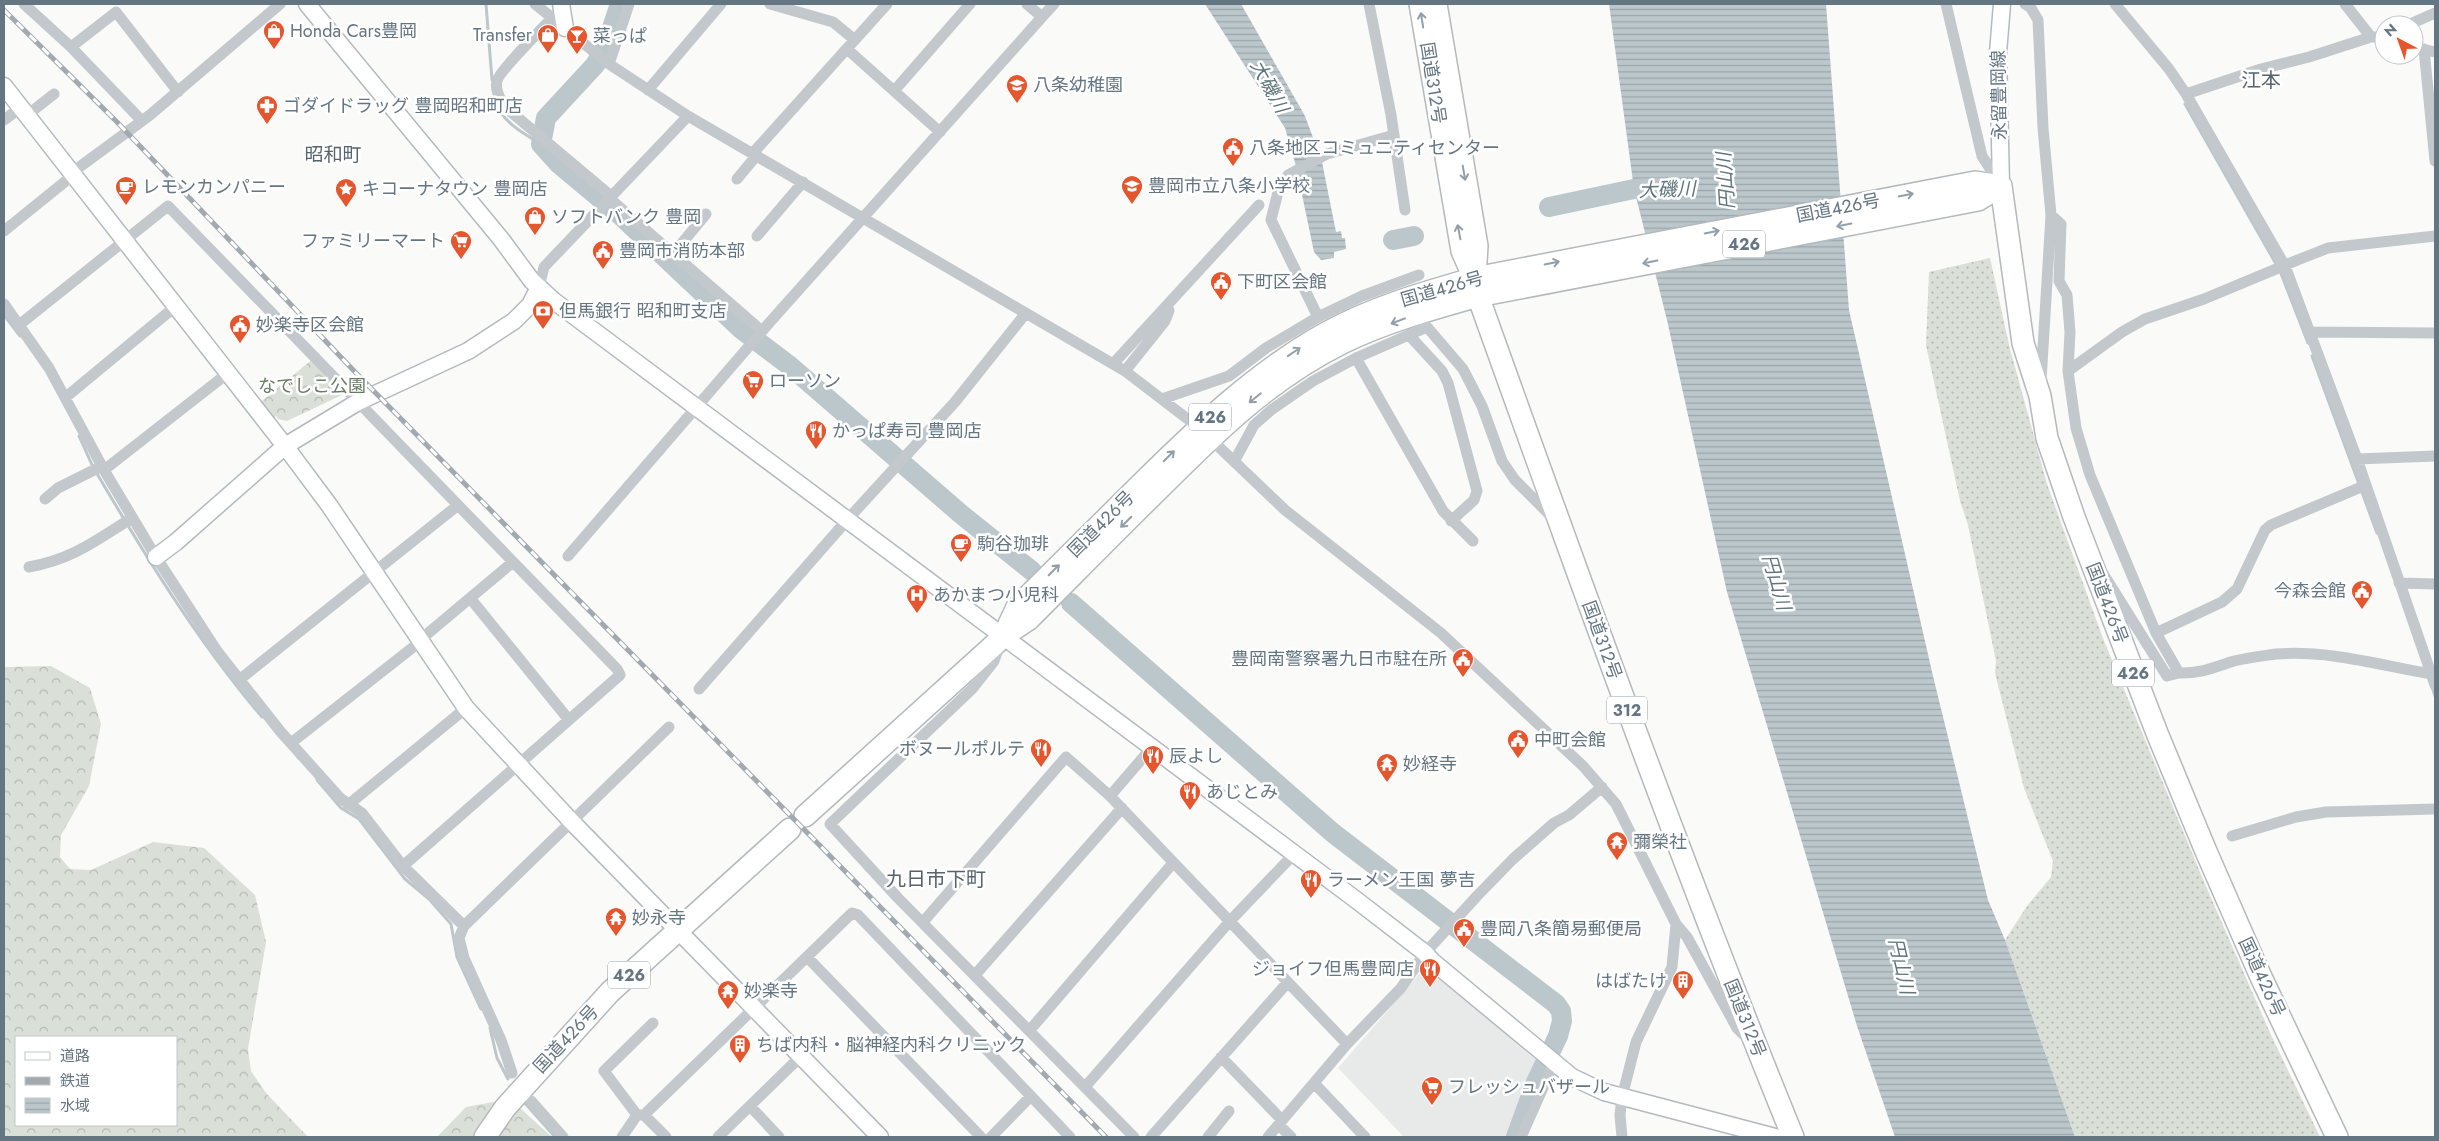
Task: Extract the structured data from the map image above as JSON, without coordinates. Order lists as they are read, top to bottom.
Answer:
{
  "streets": {
    "highway": [
      "国道312号",
      "国道426号",
      "426",
      "312"
    ],
    "street": ["永留豊岡線"]
  },
  "crossings": [
    ["国道312号", "国道426号"],
    ["永留豊岡線", "国道426号"]
  ],
  "districts": ["江本", "昭和町", "九日市下町"],
  "water": ["大磯川", "円山川"],
  "parks": ["なでしこ公園"],
  "places": {
    "shop": ["Honda Cars豊岡", "Transfer", "ソフトバンク 豊岡"],
    "bar": ["菜っぱ"],
    "school or university": ["八条幼稚園", "豊岡市立八条小学校"],
    "pharmacy": ["ゴダイドラッグ 豊岡昭和町店"],
    "public building": [
      "八条地区コミュニティセンター",
      "豊岡市消防本部",
      "下町区会館",
      "妙楽寺区会館",
      "今森会館",
      "豊岡南警察署九日市駐在所",
      "中町会館",
      "豊岡八条簡易郵便局"
    ],
    "cafe": ["レモンカンパニー", "駒谷珈琲"],
    "place": ["キコーナタウン 豊岡店"],
    "supermarket": ["ファミリーマート", "ローソン", "フレッシュバザール"],
    "bank": ["但馬銀行 昭和町支店"],
    "restaurant": [
      "かっぱ寿司 豊岡店",
      "ボヌールポルテ",
      "辰よし",
      "あじとみ",
      "ラーメン王国 夢吉",
      "ジョイフ但馬豊岡店"
    ],
    "hospital": ["あかまつ小児科"],
    "temple": [
      "妙経寺",
      "彌榮社",
      "妙永寺",
      "妙楽寺"
    ],
    "building": ["はばたけ", "ちば内科・脳神経内科クリニック"]
  },
  "legend": ["道路", "鉄道", "水域"],
  "north": "top left"
}
